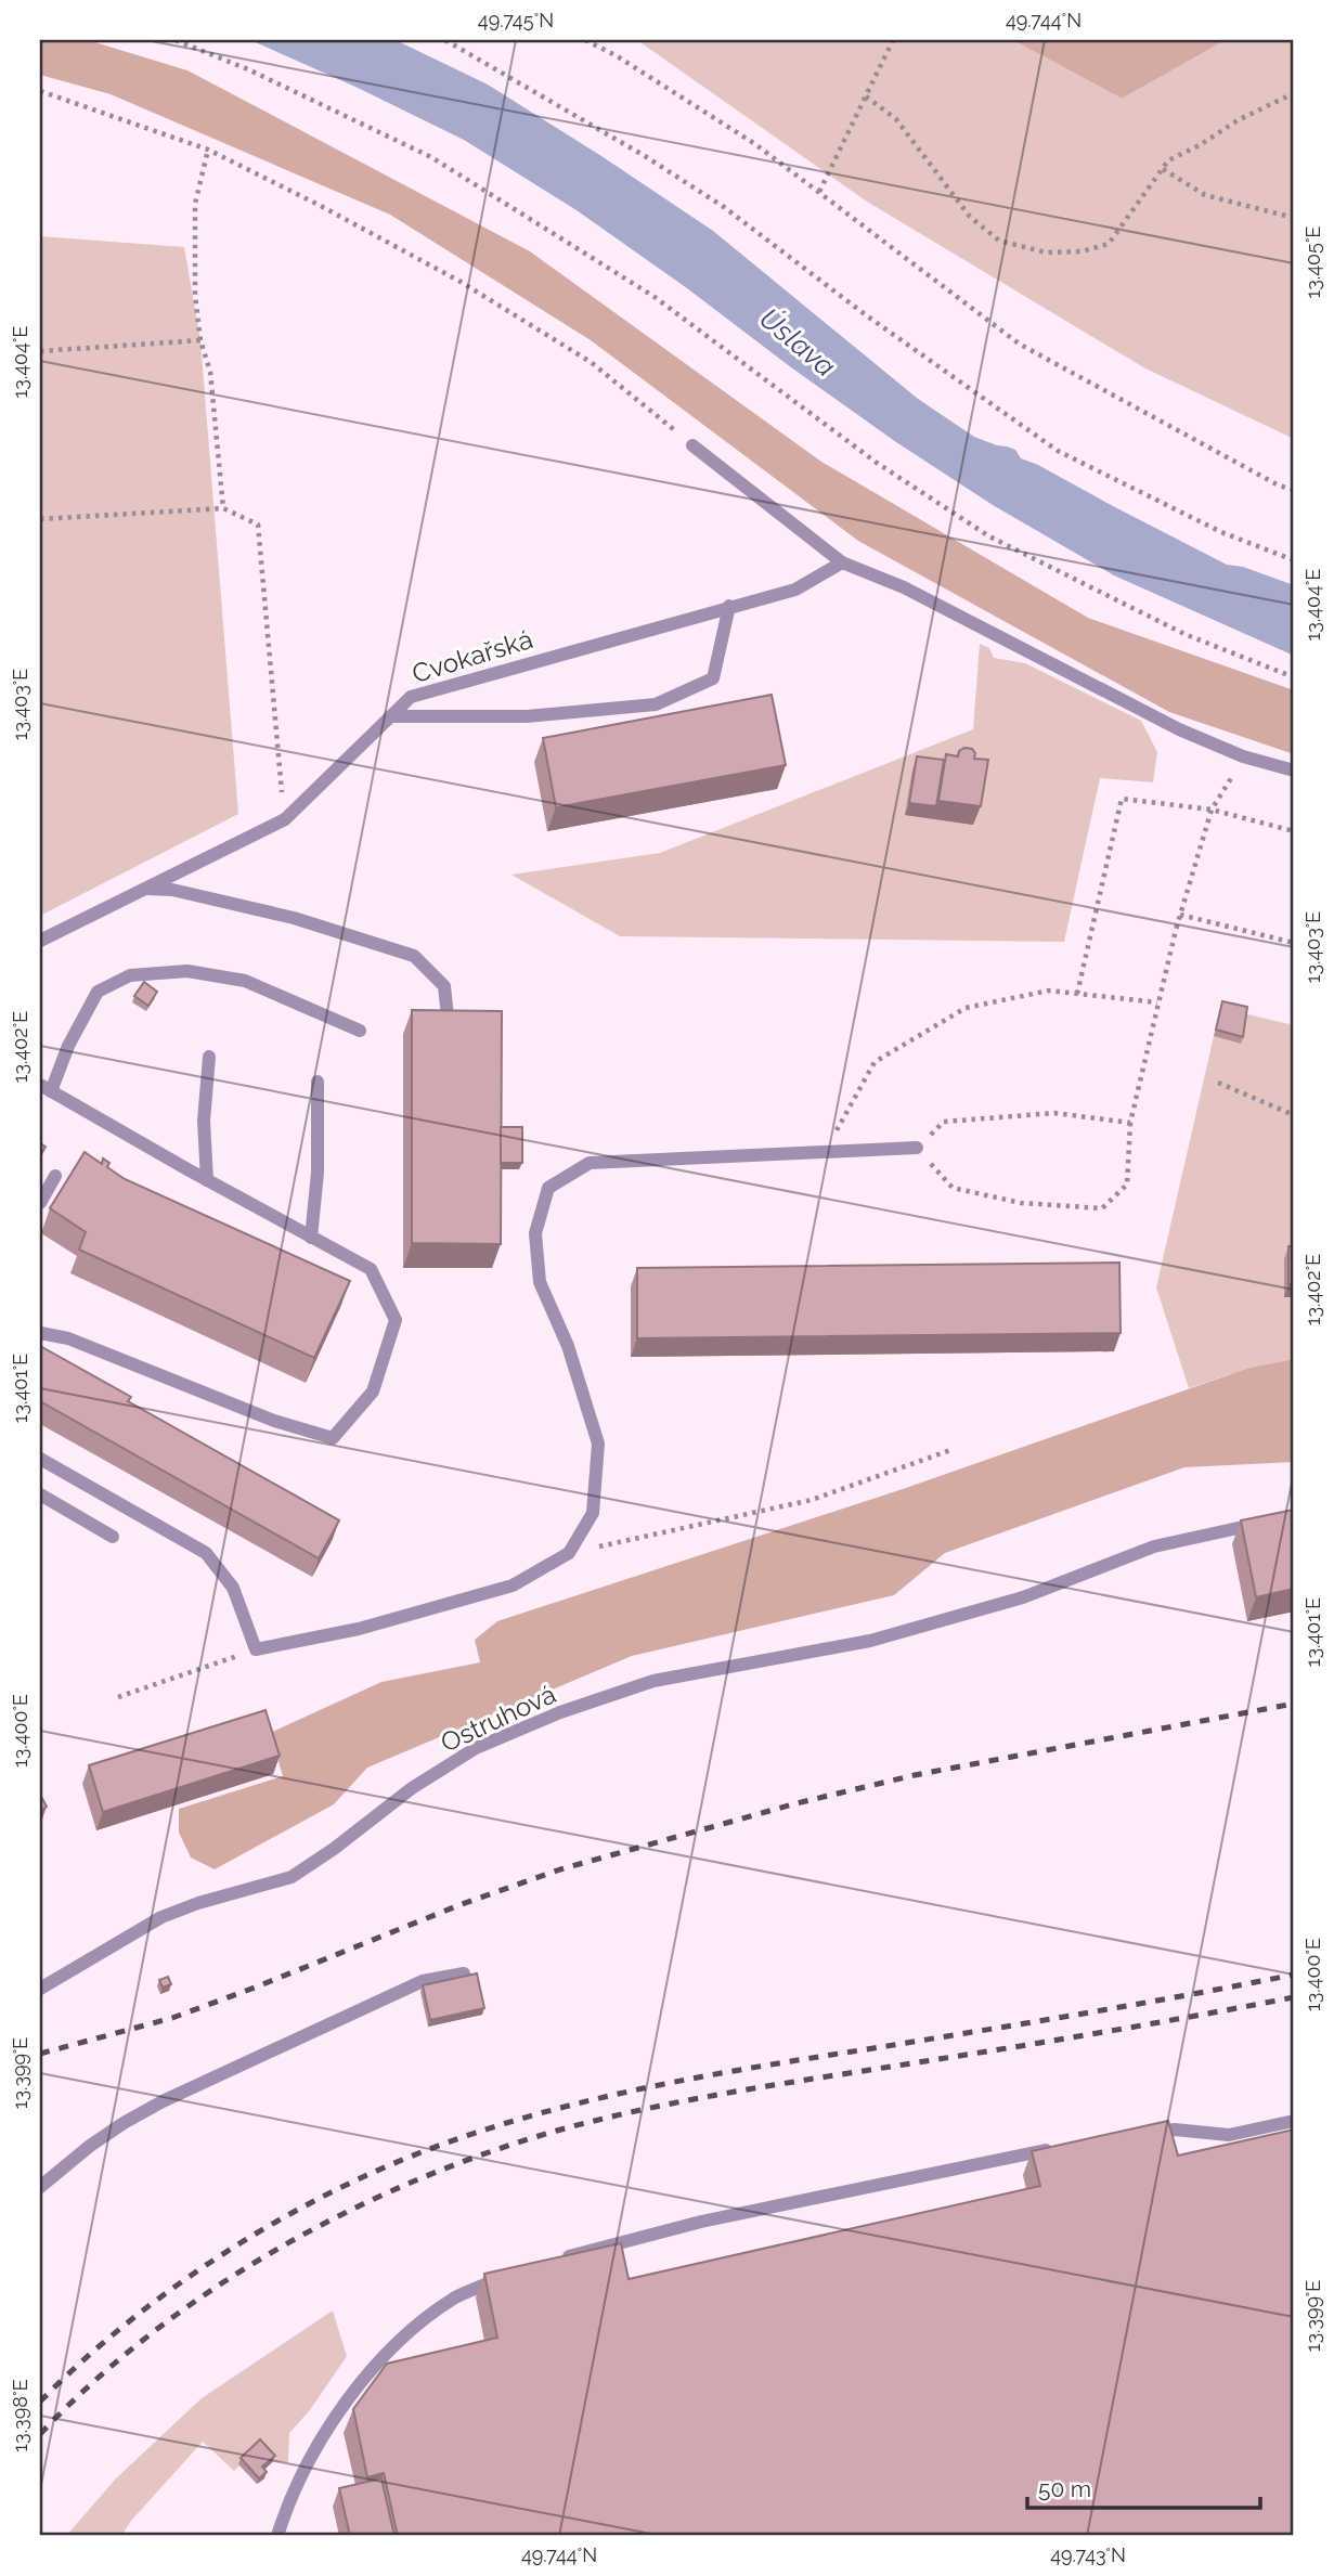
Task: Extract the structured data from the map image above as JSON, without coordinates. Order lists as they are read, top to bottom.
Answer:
{
  "streets": {
    "lane": ["Cvokařská", "Ostruhová"]
  },
  "water": ["Úslava"],
  "scale_bar": "50 m",
  "coordinates": [
    "49.745°N",
    "49.744°N",
    "13.405°E",
    "13.404°E",
    "13.403°E",
    "13.402°E",
    "13.401°E",
    "13.400°E",
    "13.399°E",
    "13.398°E",
    "49.743°N"
  ]
}
